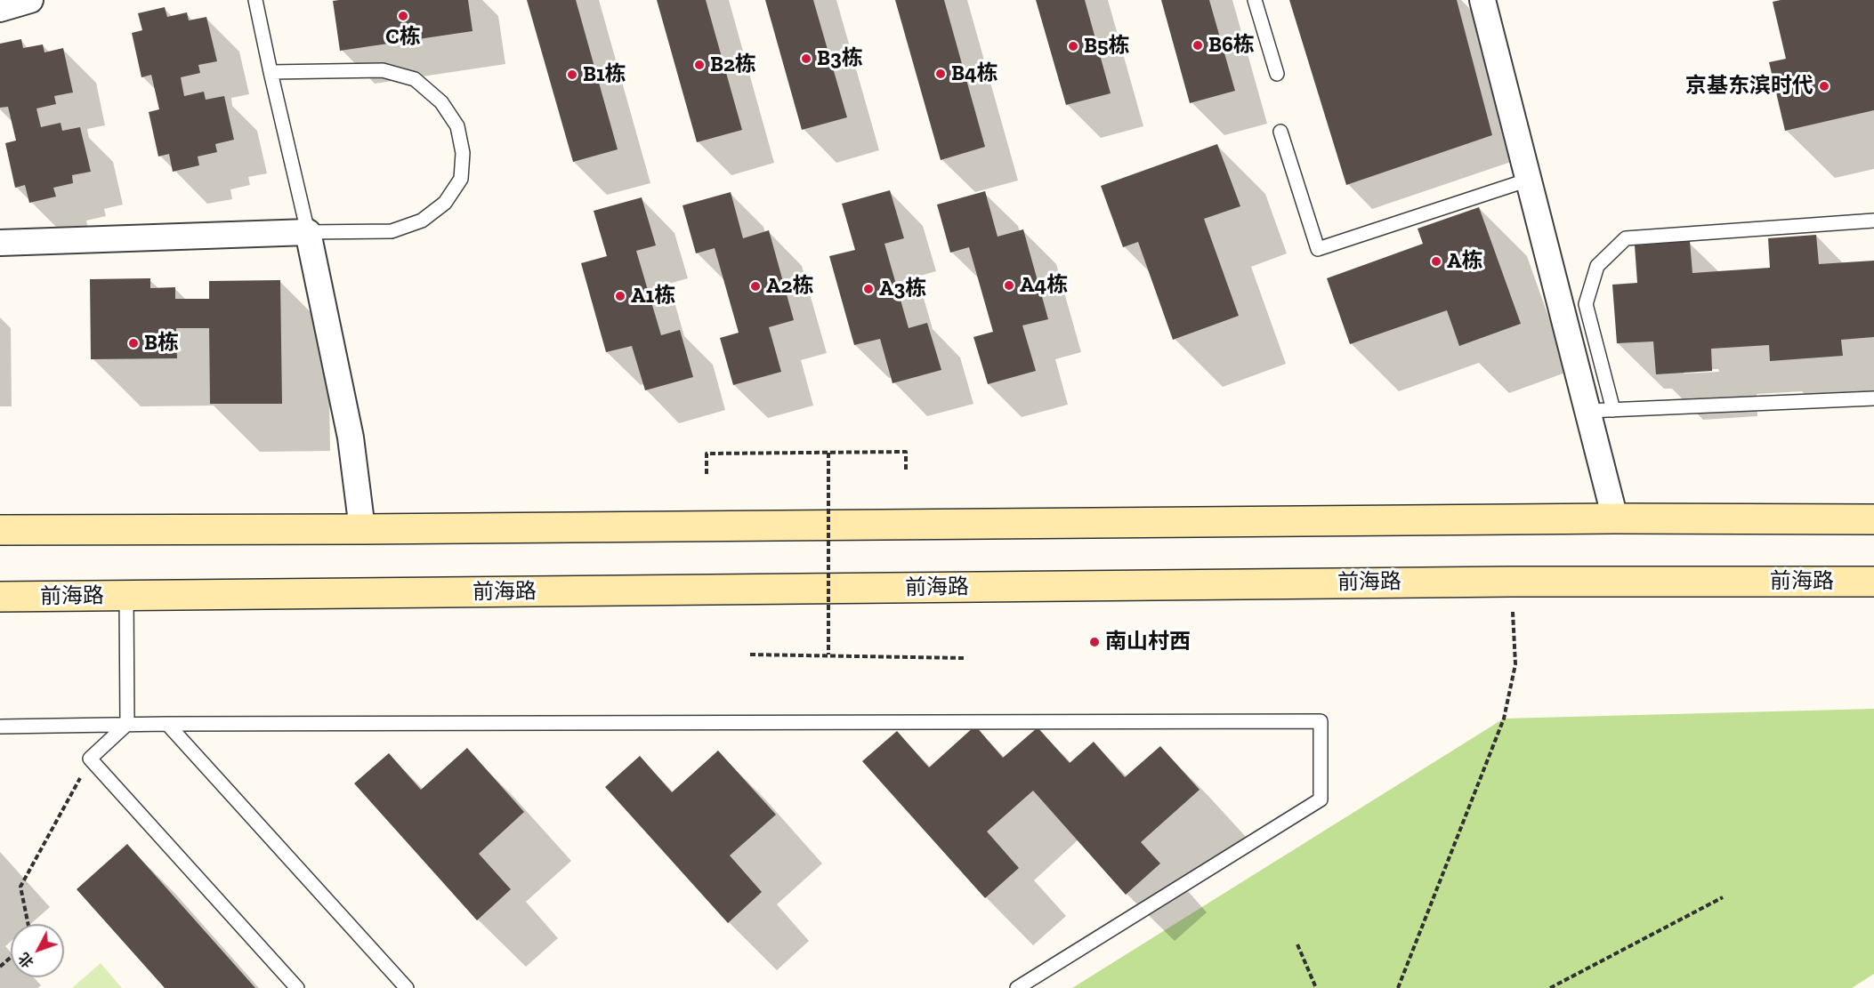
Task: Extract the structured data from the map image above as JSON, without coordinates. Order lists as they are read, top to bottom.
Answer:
{
  "streets": {
    "main road": ["前海路"]
  },
  "places": [
    "C栋",
    "B6栋",
    "B5栋",
    "B3栋",
    "B2栋",
    "B4栋",
    "B1栋",
    "京基东滨时代",
    "A栋",
    "A4栋",
    "A2栋",
    "A3栋",
    "A1栋",
    "B栋",
    "南山村西"
  ],
  "north": "bottom left"
}
